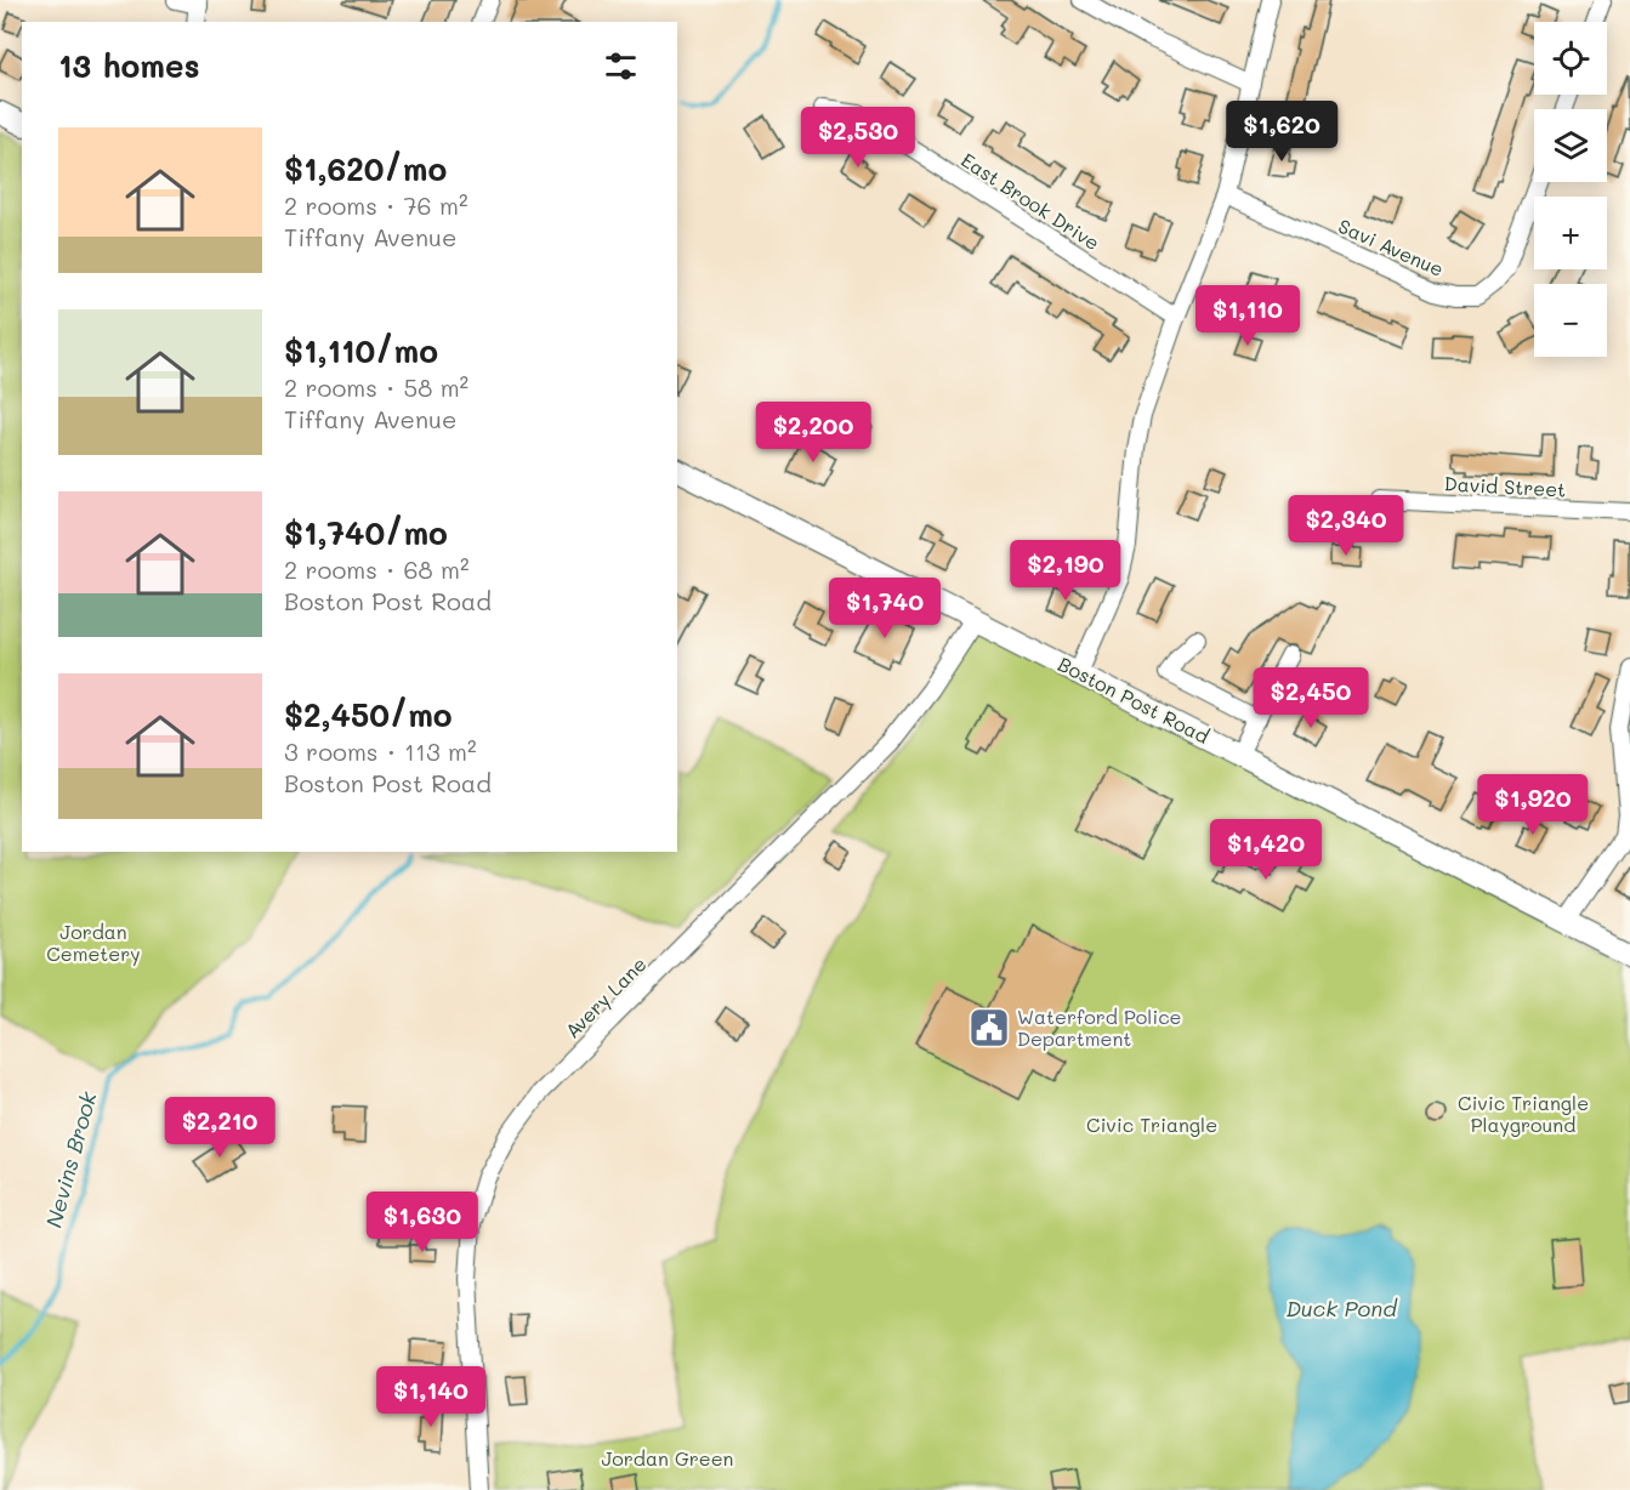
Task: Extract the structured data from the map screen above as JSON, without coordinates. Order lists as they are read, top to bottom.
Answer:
{
  "streets": {
    "main road": ["Boston Post Road"],
    "street": [
      "East Brook Drive",
      "Savi Avenue",
      "David Street",
      "Avery Lane"
    ]
  },
  "crossings": [
    ["Boston Post Road", "Avery Lane"]
  ],
  "water": ["Nevins Brook", "Duck Pond"],
  "parks": [
    "Jordan Cemetery",
    "Civic Triangle Playground",
    "Civic Triangle",
    "Jordan Green"
  ],
  "places": {
    "public building": ["Waterford Police Department"]
  },
  "page": {
    "map_buttons": ["+", "−"],
    "heading": "13 homes",
    "price": [
      "$1,620",
      "$2,530",
      "$1,110",
      "$2,200",
      "$2,340",
      "$2,190",
      "$1,740",
      "$2,450",
      "$1,920",
      "$1,420",
      "$2,210",
      "$1,630",
      "$1,140"
    ],
    "list": [
      {
        "name": "$1,620/mo",
        "note": "2 rooms · 76 m² · Tiffany Avenue"
      },
      {
        "name": "$1,110/mo",
        "note": "2 rooms · 58 m² · Tiffany Avenue"
      },
      {
        "name": "$1,740/mo",
        "note": "2 rooms · 68 m² · Boston Post Road"
      },
      {
        "name": "$2,450/mo",
        "note": "3 rooms · 113 m² · Boston Post Road"
      }
    ]
  }
}
